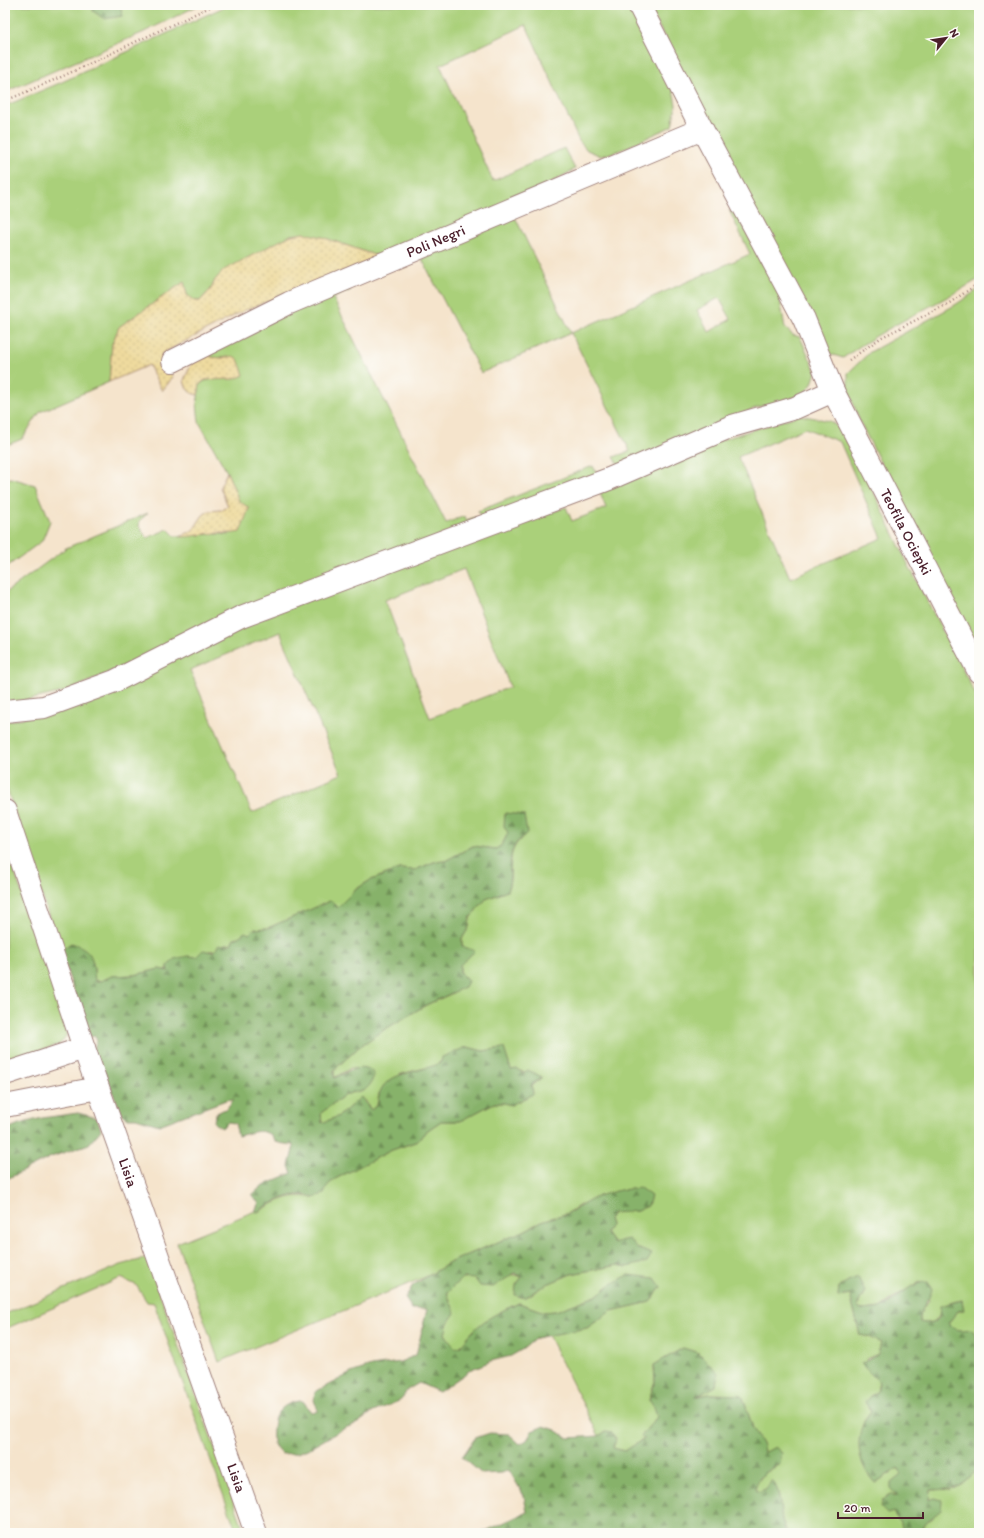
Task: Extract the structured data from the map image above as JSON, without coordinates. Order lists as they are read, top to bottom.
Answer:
{
  "streets": {
    "street": ["Poli Negri", "Teofila Ociepki", "Lisia"]
  },
  "crossings": [
    ["Poli Negri", "Teofila Ociepki"]
  ],
  "scale_bar": "20 m",
  "north": "top right"
}
